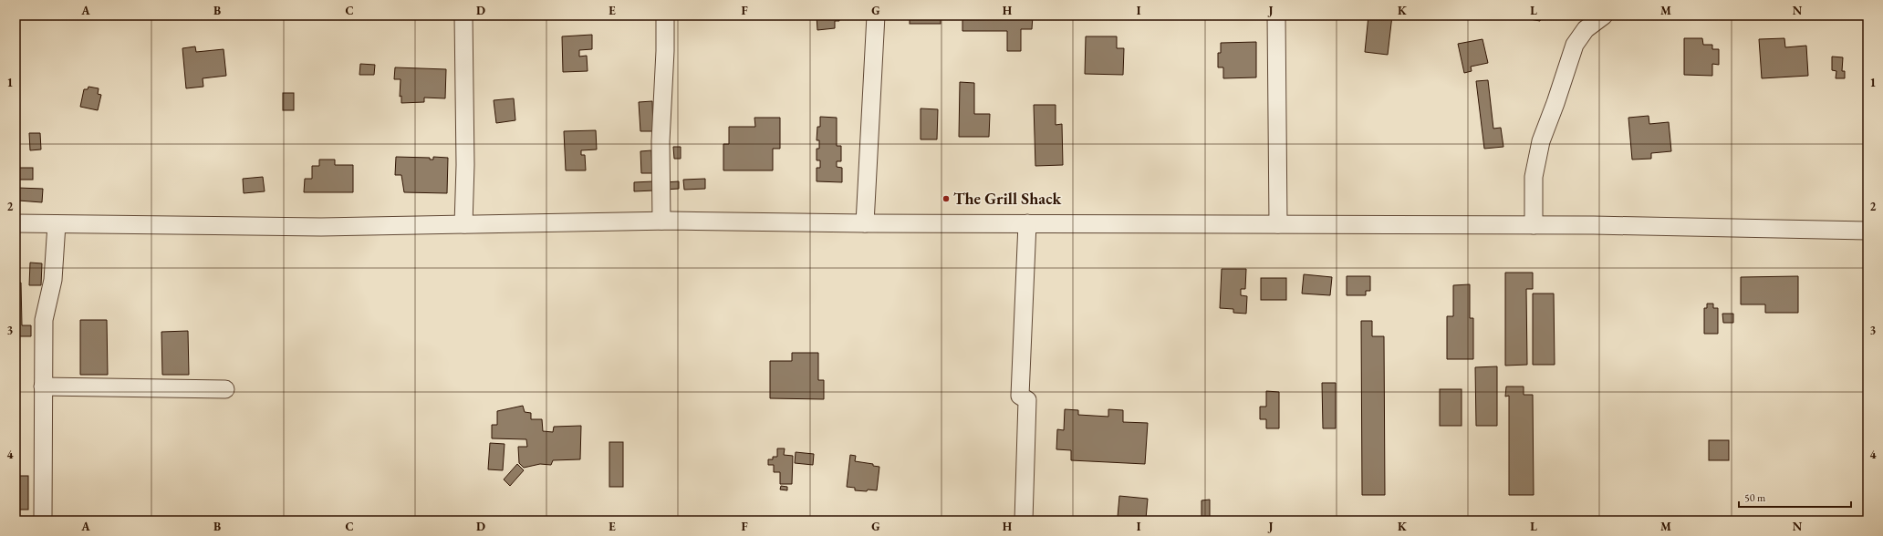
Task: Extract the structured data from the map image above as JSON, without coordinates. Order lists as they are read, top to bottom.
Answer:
{
  "places": ["The Grill Shack"],
  "scale_bar": "50 m",
  "grid": {
    "columns": [
      "A",
      "B",
      "C",
      "D",
      "E",
      "F",
      "G",
      "H",
      "I",
      "J",
      "K",
      "L",
      "M",
      "N"
    ],
    "rows": [
      "1",
      "2",
      "3",
      "4"
    ]
  }
}
